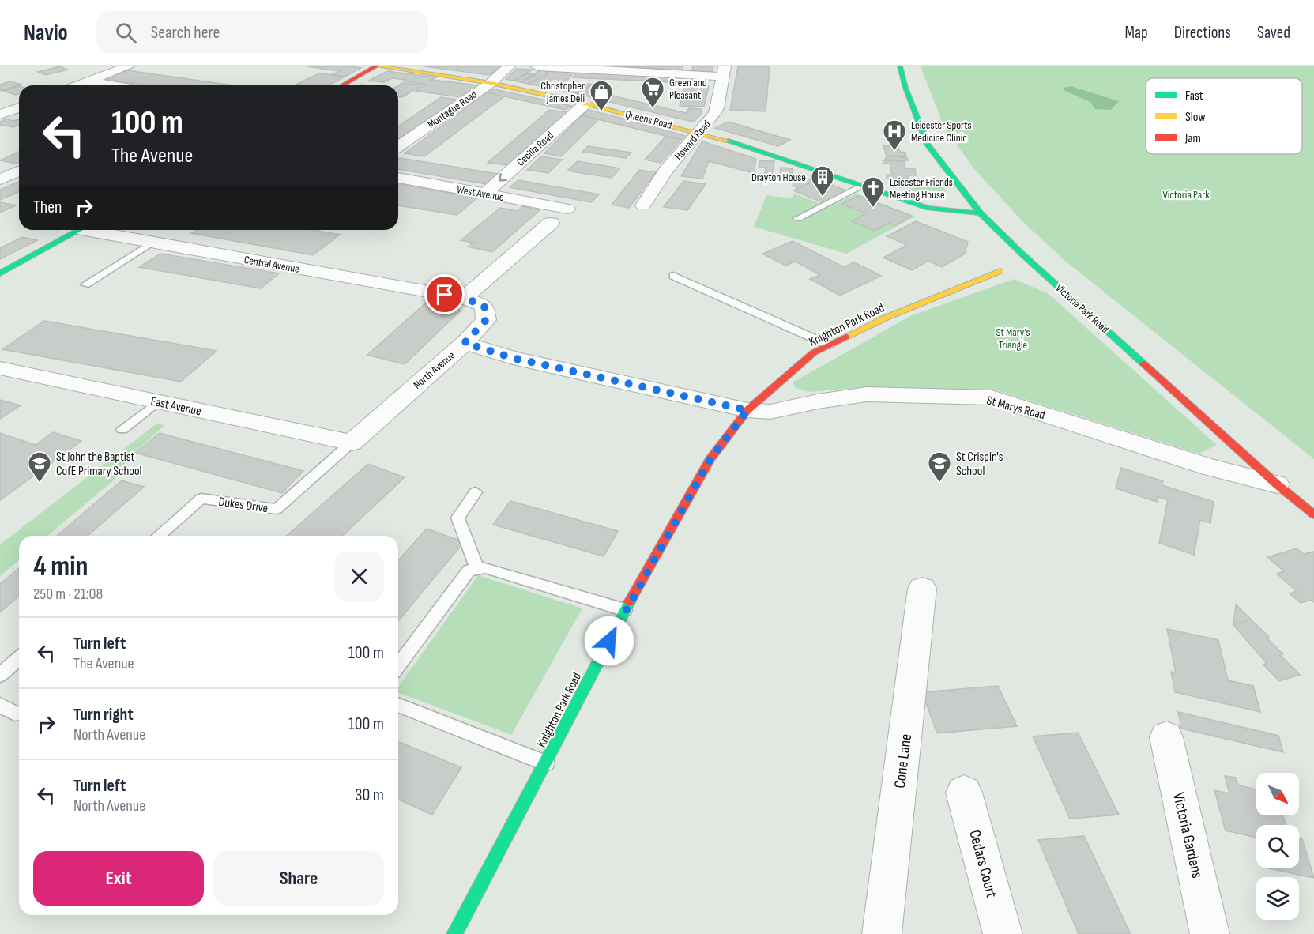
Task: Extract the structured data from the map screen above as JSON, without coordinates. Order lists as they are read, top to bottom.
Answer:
{
  "streets": {
    "street": [
      "Montague Road",
      "Queens Road",
      "Howard Road",
      "Cecilia Road",
      "West Avenue",
      "Central Avenue",
      "Victoria Park Road",
      "Knighton Park Road",
      "North Avenue",
      "East Avenue",
      "St Marys Road",
      "Cone Lane",
      "Victoria Gardens",
      "Cedars Court"
    ],
    "lane": ["Dukes Drive"]
  },
  "crossings": [
    ["Montague Road", "Queens Road"],
    ["Queens Road", "Howard Road"],
    ["Queens Road", "Cecilia Road"],
    ["Queens Road", "Victoria Park Road"],
    ["Cecilia Road", "West Avenue"],
    ["Central Avenue", "North Avenue"],
    ["Victoria Park Road", "St Marys Road"],
    ["Knighton Park Road", "St Marys Road"],
    ["North Avenue", "East Avenue"],
    ["North Avenue", "St Marys Road"],
    ["North Avenue", "Dukes Drive"],
    ["East Avenue", "Dukes Drive"]
  ],
  "one_way": ["Cecilia Road"],
  "parks": ["Victoria Park", "St Mary’s Triangle"],
  "places": {
    "supermarket": ["Green and Pleasant"],
    "shop": ["Christopher James Deli"],
    "hospital": ["Leicester Sports Medicine Clinic"],
    "building": ["Drayton House"],
    "church": ["Leicester Friends Meeting House"],
    "school or university": ["St John the Baptist CofE Primary School", "St Crispin's School"]
  },
  "legend": ["Fast", "Slow", "Jam"],
  "north": "bottom right",
  "page": {
    "header": "Navio",
    "search": "Search here",
    "nav": ["Map", "Directions", "Saved"],
    "turn": ["100 m", "The Avenue"],
    "then": "Then",
    "heading": ["4 min", "250 m · 21:08"],
    "list": [
      {
        "name": "Turn left",
        "note": "The Avenue",
        "value": "100 m"
      },
      {
        "name": "Turn right",
        "note": "North Avenue",
        "value": "100 m"
      },
      {
        "name": "Turn left",
        "note": "North Avenue",
        "value": "30 m"
      }
    ],
    "buttons": ["Exit", "Share"]
  }
}
